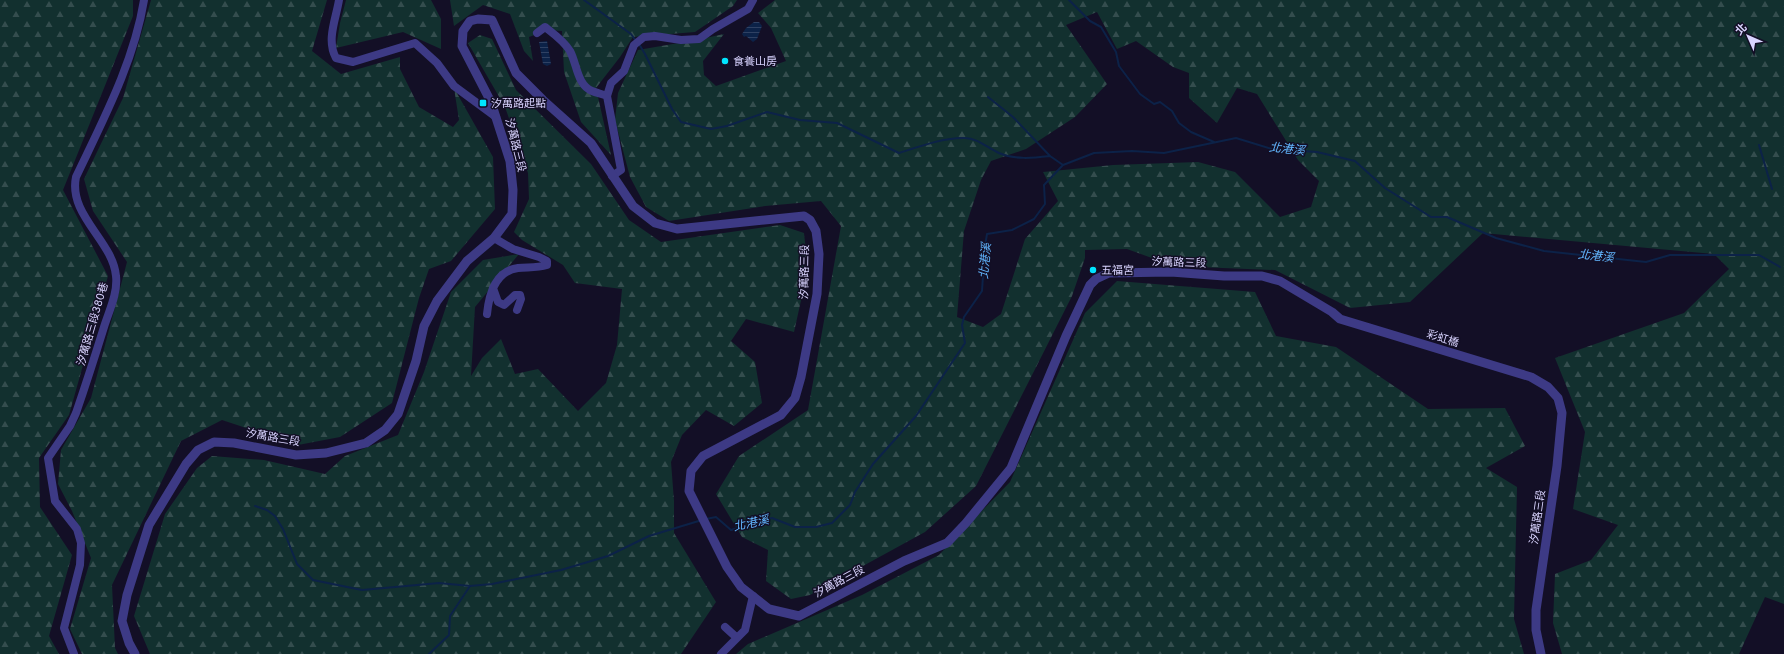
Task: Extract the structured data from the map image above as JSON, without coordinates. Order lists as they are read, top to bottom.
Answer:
{
  "streets": {
    "street": ["汐萬路三段", "汐萬路三段380巷", "彩虹橋"]
  },
  "crossings": [
    ["汐萬路三段", "彩虹橋"]
  ],
  "water": ["北港溪"],
  "places": {
    "other": ["食養山房", "五福宮"],
    "transit": ["汐萬路起點"]
  },
  "north": "top left"
}
